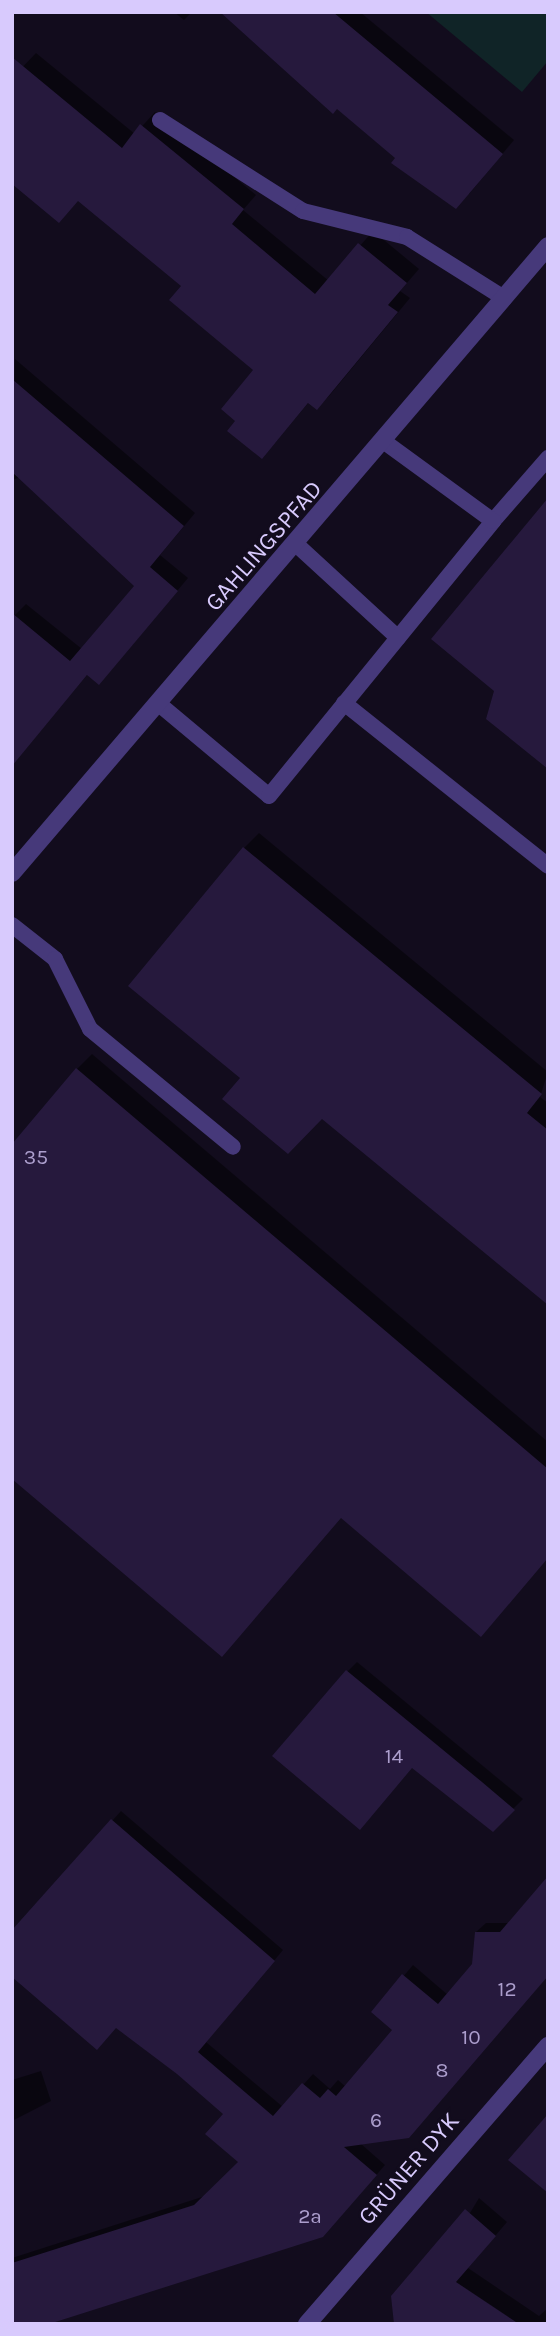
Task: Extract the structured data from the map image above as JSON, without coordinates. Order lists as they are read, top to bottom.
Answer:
{
  "streets": {
    "street": ["GAHLINGSPFAD", "GRÜNER DYK"]
  },
  "house_numbers": [
    "35",
    "14",
    "12",
    "10",
    "8",
    "6",
    "2a"
  ]
}
